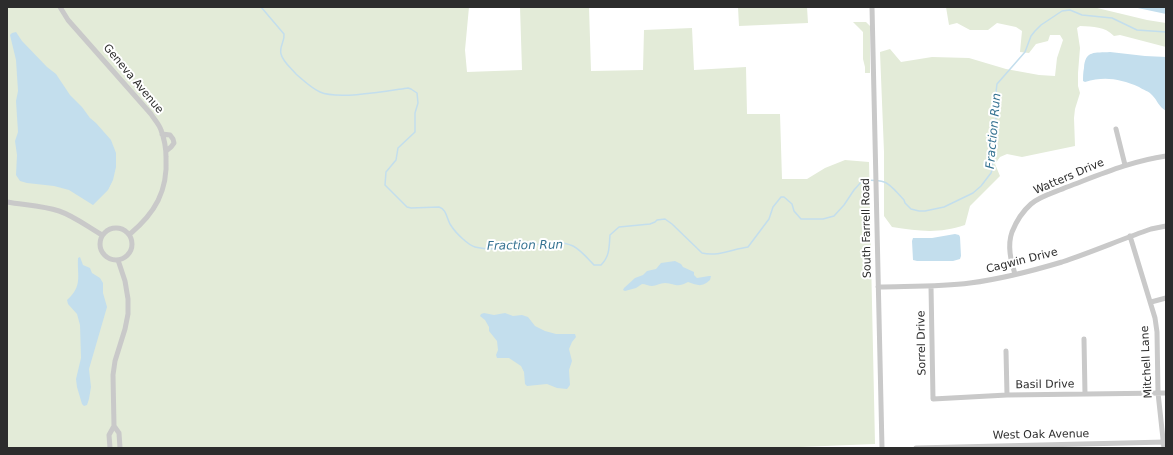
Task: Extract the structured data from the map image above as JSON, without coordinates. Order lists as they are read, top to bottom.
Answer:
{
  "streets": {
    "street": [
      "Geneva Avenue",
      "Watters Drive",
      "South Farrell Road",
      "Cagwin Drive",
      "Sorrel Drive",
      "Mitchell Lane",
      "Basil Drive",
      "West Oak Avenue"
    ]
  },
  "crossings": [
    ["Watters Drive", "Cagwin Drive"],
    ["South Farrell Road", "Cagwin Drive"],
    ["Cagwin Drive", "Sorrel Drive"],
    ["Cagwin Drive", "Mitchell Lane"],
    ["Sorrel Drive", "Basil Drive"],
    ["Mitchell Lane", "Basil Drive"],
    ["Mitchell Lane", "West Oak Avenue"]
  ],
  "water": ["Fraction Run"]
}
